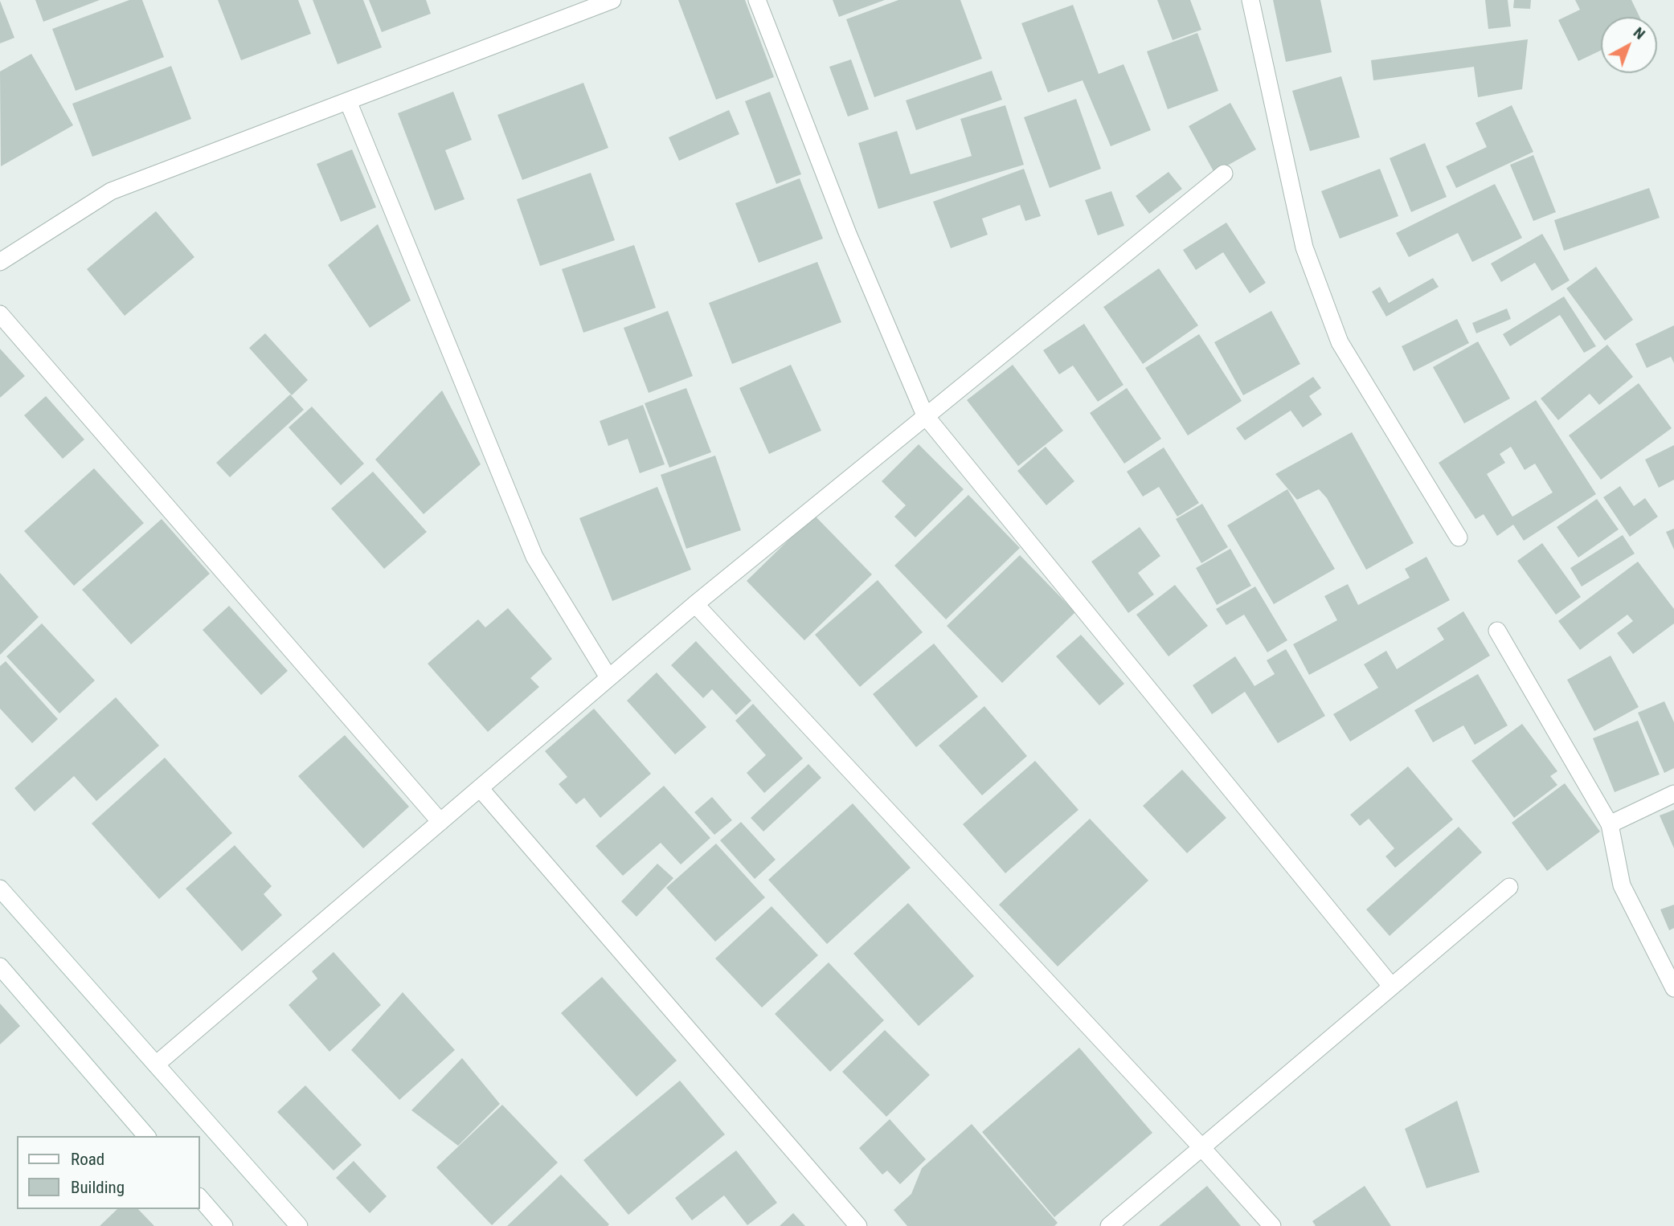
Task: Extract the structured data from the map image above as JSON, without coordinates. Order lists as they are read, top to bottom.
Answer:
{
  "legend": ["Road", "Building"],
  "north": "top right"
}
